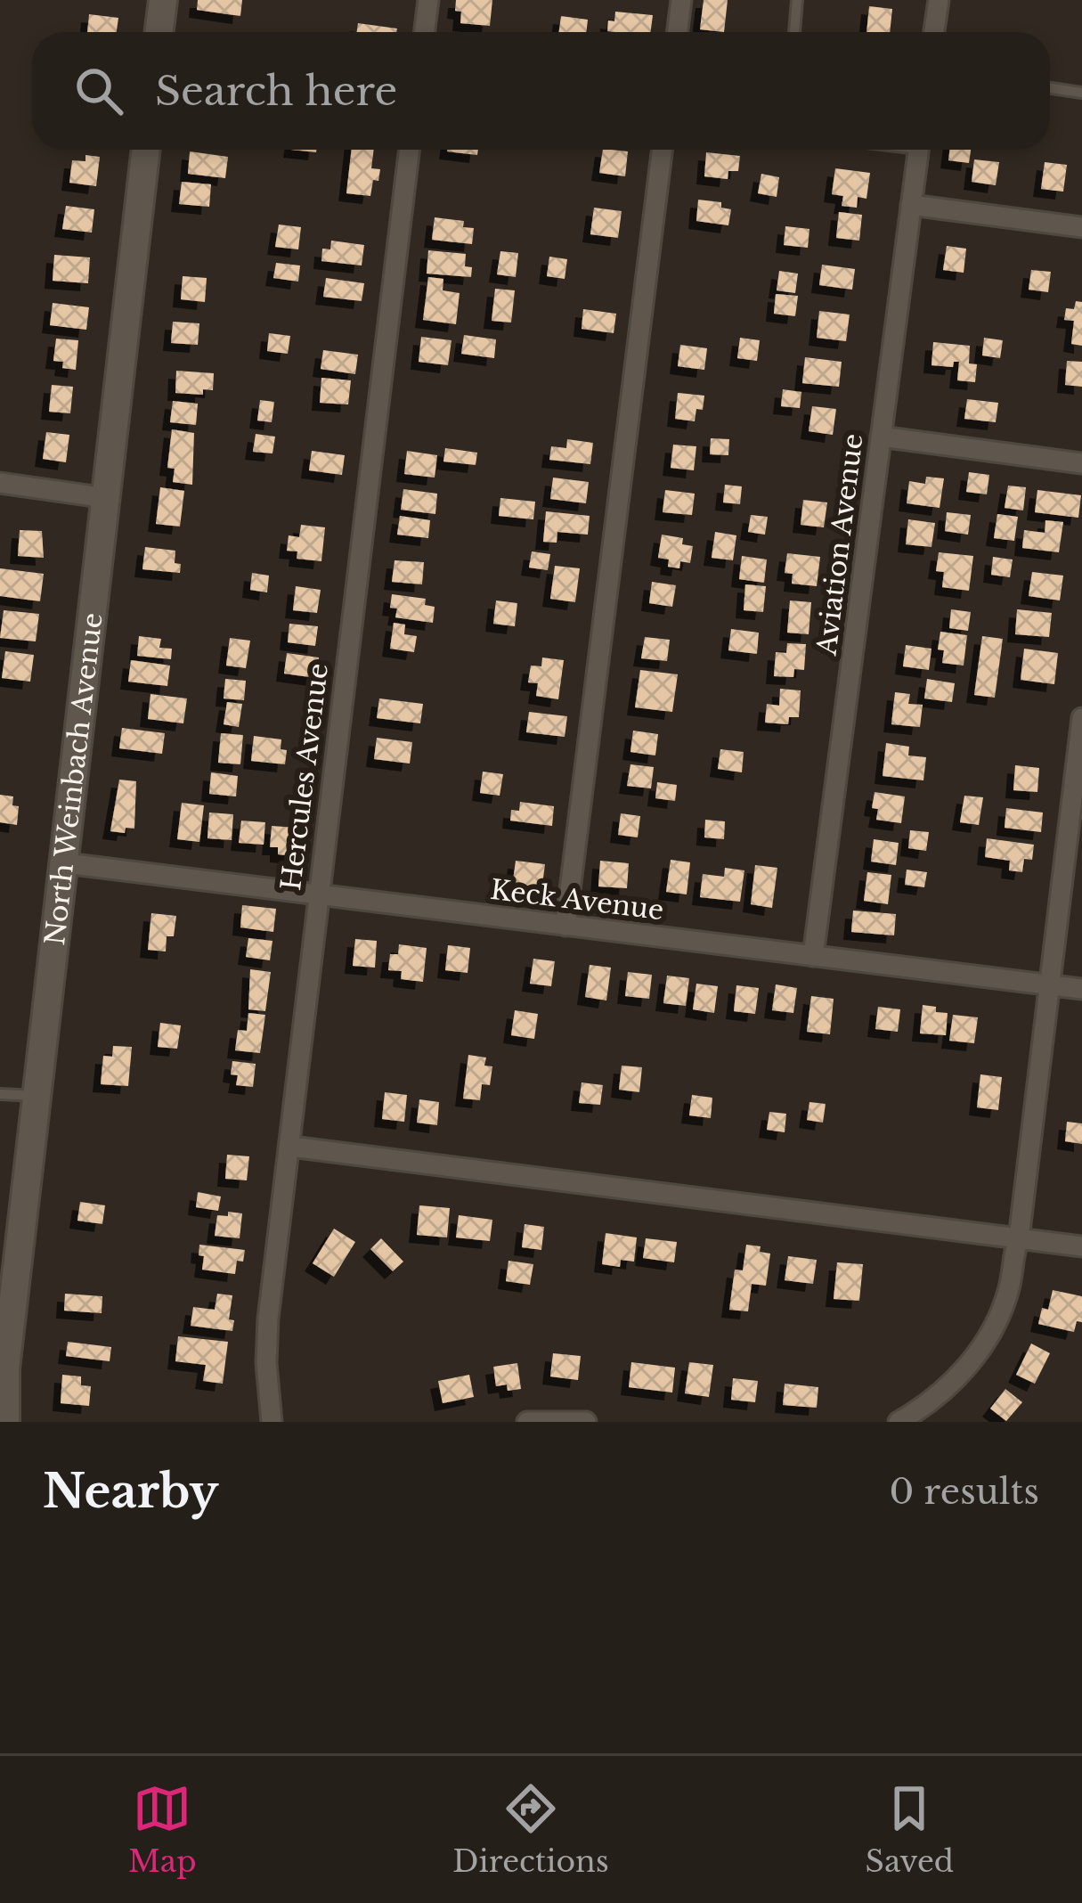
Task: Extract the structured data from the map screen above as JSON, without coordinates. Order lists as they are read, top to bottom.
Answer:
{
  "streets": {
    "main road": ["North Weinbach Avenue"],
    "street": ["Aviation Avenue", "Hercules Avenue", "Keck Avenue"]
  },
  "crossings": [
    ["Aviation Avenue", "Keck Avenue"],
    ["Hercules Avenue", "Keck Avenue"],
    ["North Weinbach Avenue", "Keck Avenue"]
  ],
  "page": {
    "search": "Search here",
    "heading": ["Nearby", "0 results"],
    "nav": ["Map", "Directions", "Saved"]
  }
}
